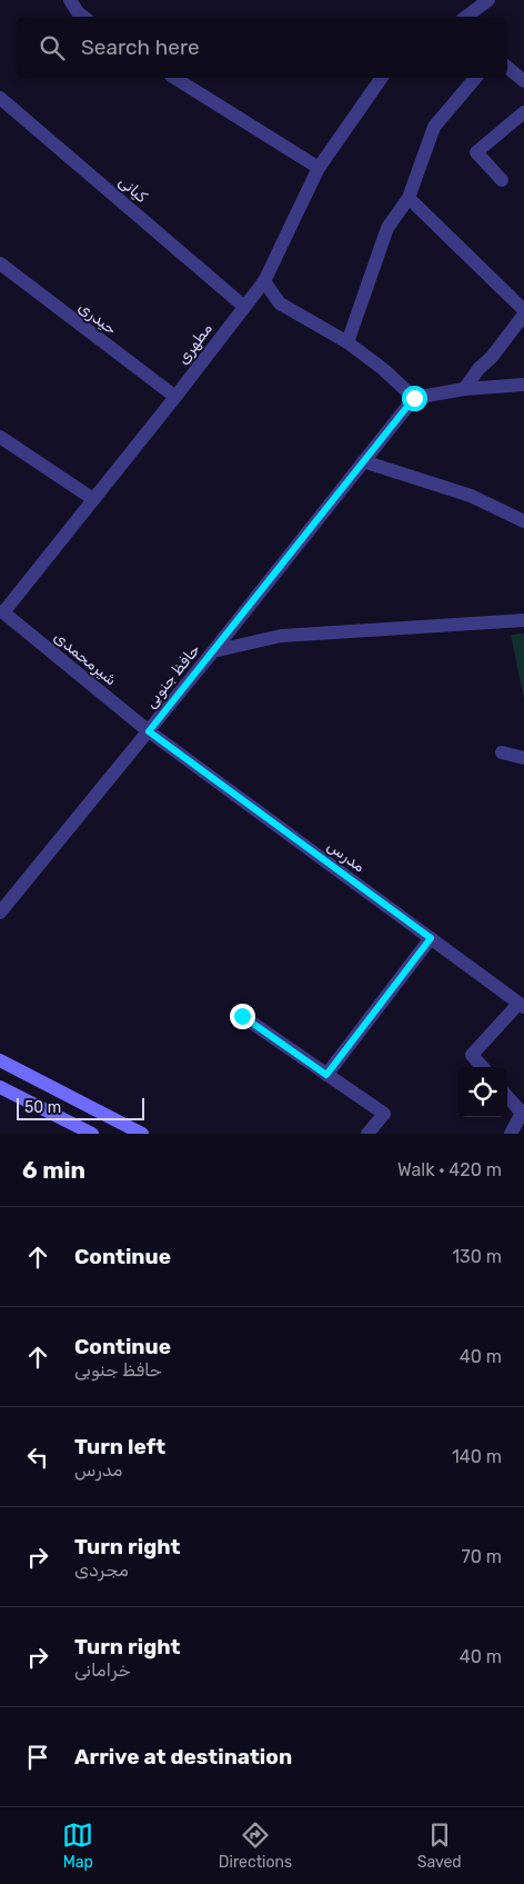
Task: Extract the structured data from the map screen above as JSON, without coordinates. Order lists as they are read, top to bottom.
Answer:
{
  "streets": {
    "street": [
      "کیانی",
      "حیدری",
      "مطهری",
      "شیرمحمدی",
      "حافظ جنوبی",
      "مدرس"
    ]
  },
  "crossings": [
    ["کیانی", "مطهری"],
    ["حیدری", "مطهری"],
    ["مطهری", "شیرمحمدی"],
    ["شیرمحمدی", "حافظ جنوبی"],
    ["شیرمحمدی", "مدرس"],
    ["حافظ جنوبی", "مدرس"]
  ],
  "scale_bar": "50 m",
  "page": {
    "search": "Search here",
    "scale": "50 m",
    "heading": ["6 min", "Walk · 420 m"],
    "list": [
      ["Continue", "130 m"],
      ["Continue", "حافظ جنوبی", "40 m"],
      ["Turn left", "مدرس", "140 m"],
      ["Turn right", "مجردی", "70 m"],
      ["Turn right", "خرامانی", "40 m"],
      "Arrive at destination"
    ],
    "nav": ["Map", "Directions", "Saved"]
  }
}
